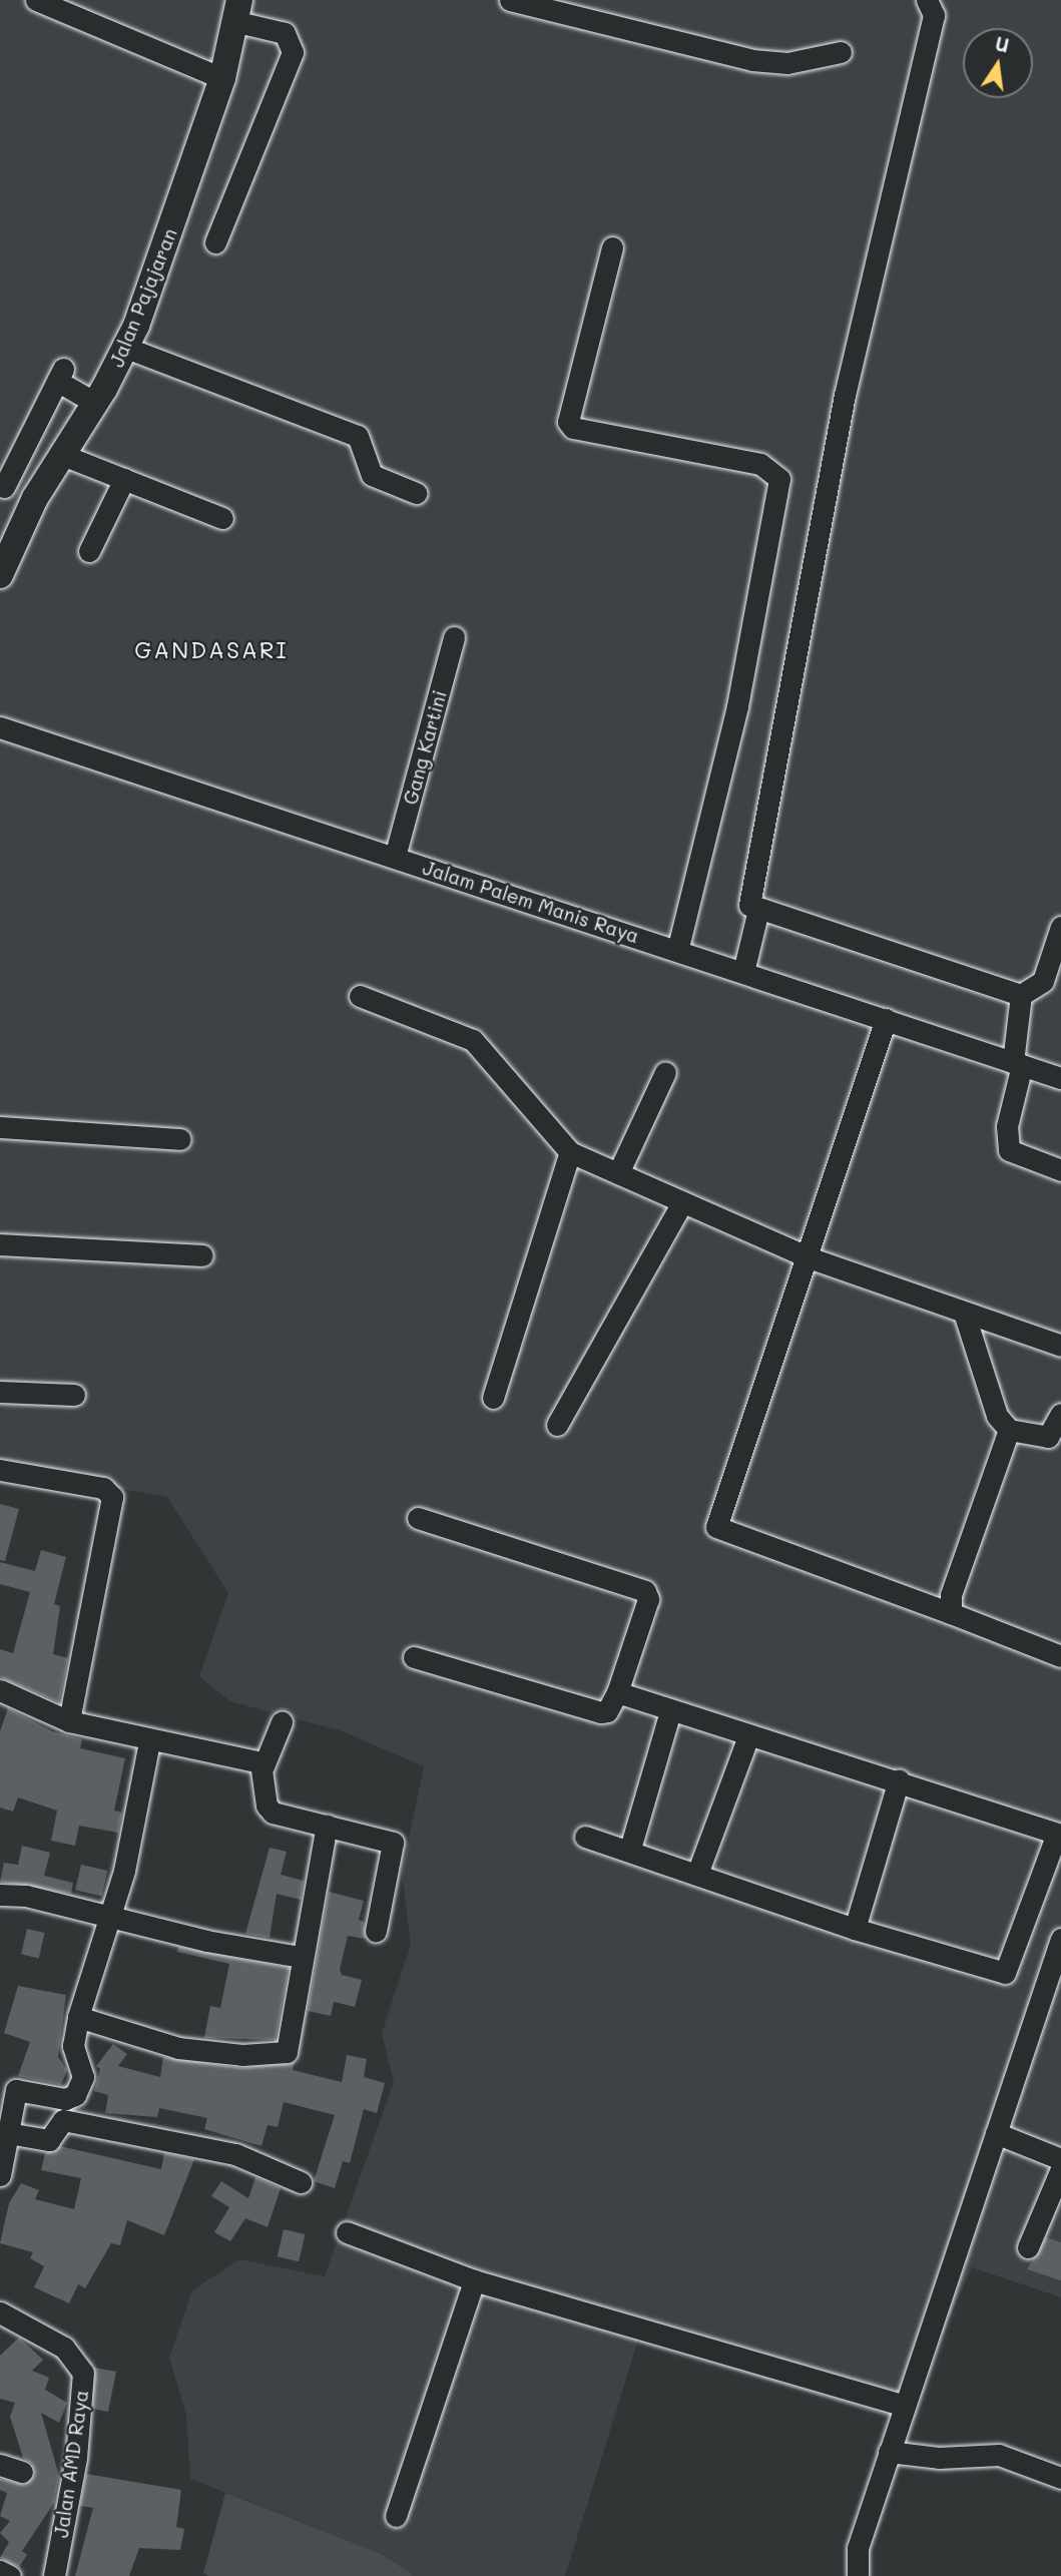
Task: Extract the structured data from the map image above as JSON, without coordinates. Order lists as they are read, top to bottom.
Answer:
{
  "streets": {
    "main road": ["Jalan Pajajaran"],
    "street": ["Gang Kartini", "Jalam Palem Manis Raya", "Jalan AMD Raya"]
  },
  "crossings": [
    ["Gang Kartini", "Jalam Palem Manis Raya"]
  ],
  "districts": ["GANDASARI"],
  "north": "top"
}
